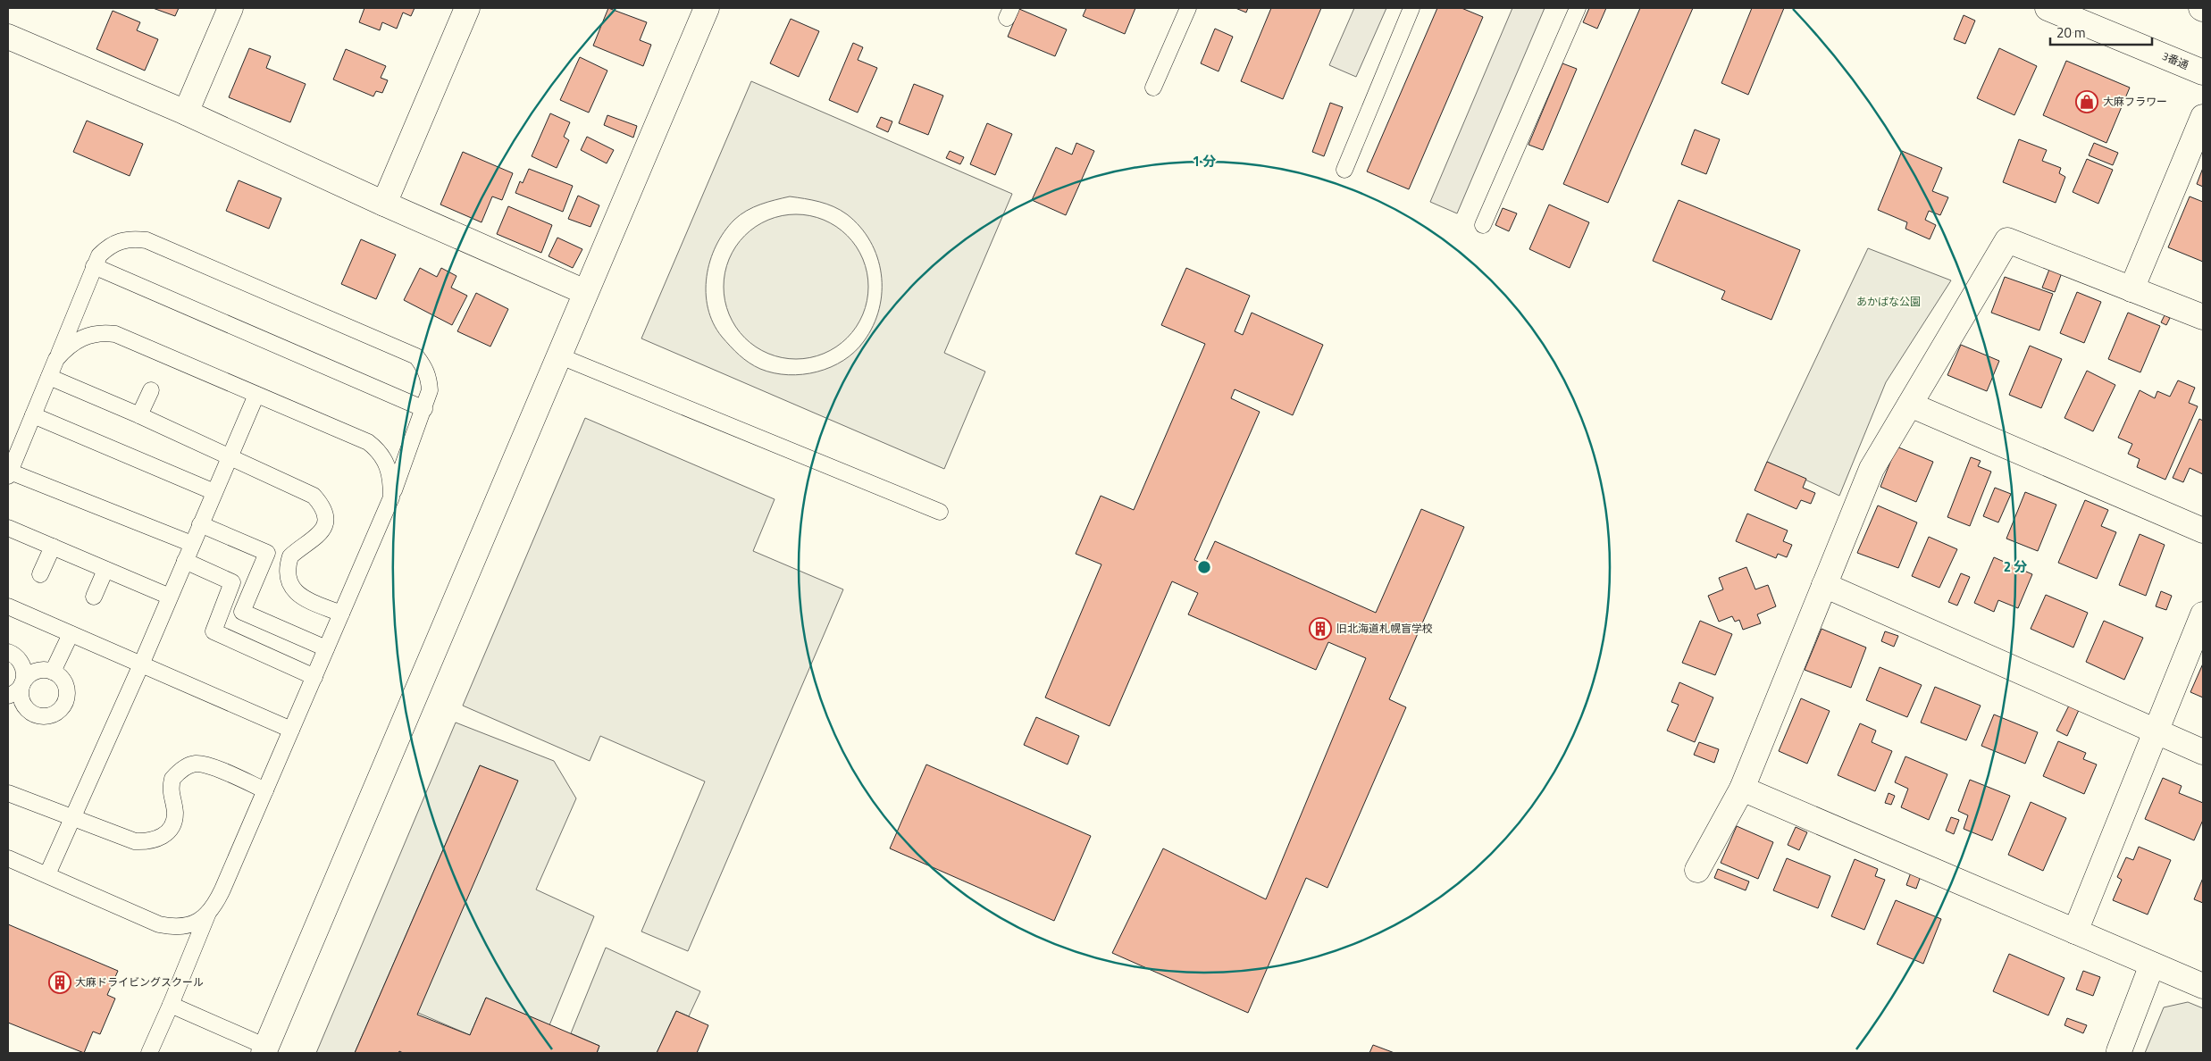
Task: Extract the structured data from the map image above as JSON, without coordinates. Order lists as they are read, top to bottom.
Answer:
{
  "streets": {
    "street": ["3番通"]
  },
  "parks": ["あかばな公園"],
  "places": {
    "shop": ["大麻フラワー"],
    "building": ["旧北海道札幌盲学校", "大麻ドライビングスクール"]
  },
  "scale_bar": "20 m",
  "rings": ["1 分", "2 分"]
}
